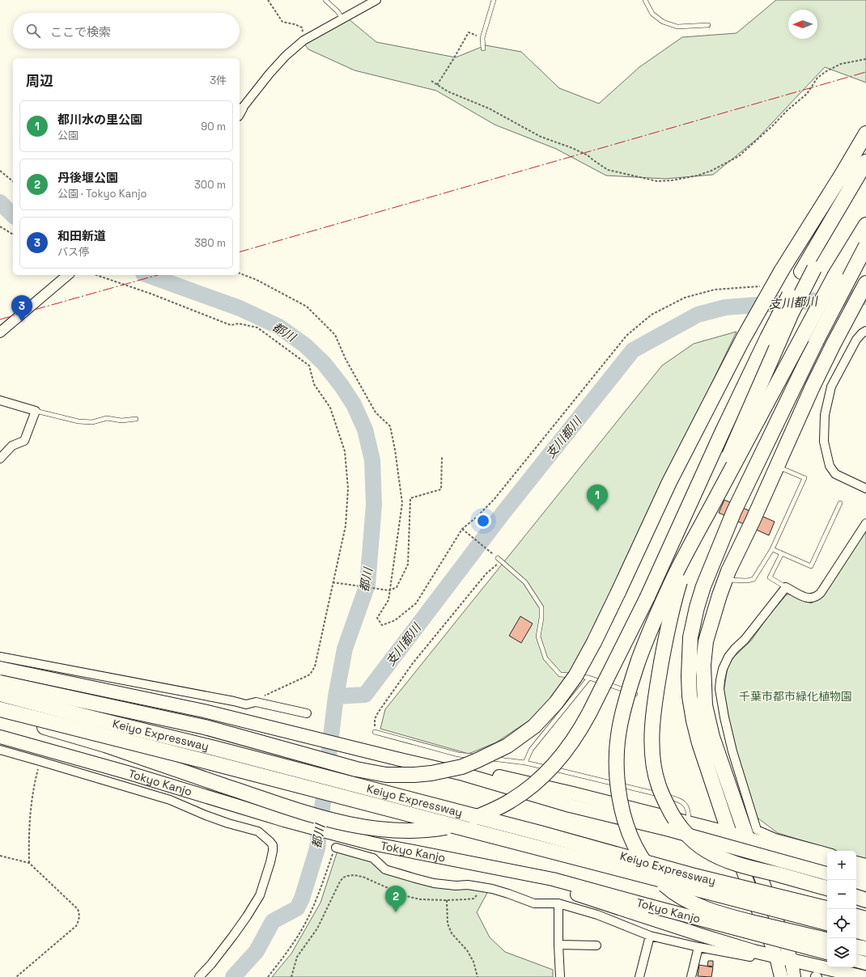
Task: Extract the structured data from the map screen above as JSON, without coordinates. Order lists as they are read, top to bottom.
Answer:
{
  "streets": {
    "highway": ["Keiyo Expressway", "Tokyo Kanjo"]
  },
  "water": ["支川都川", "都川"],
  "parks": ["千葉市都市緑化植物園"],
  "north": "left",
  "page": {
    "search": "ここで検索",
    "heading": ["周辺", "3件"],
    "list": [
      {
        "mark": "1",
        "name": "都川水の里公園",
        "note": "公園",
        "value": "90 m"
      },
      {
        "mark": "2",
        "name": "丹後堰公園",
        "note": "公園 · Tokyo Kanjo",
        "value": "300 m"
      },
      {
        "mark": "3",
        "name": "和田新道",
        "note": "バス停",
        "value": "380 m"
      }
    ],
    "pins": ["3", "1", "2"],
    "map_buttons": ["+", "−"]
  }
}
